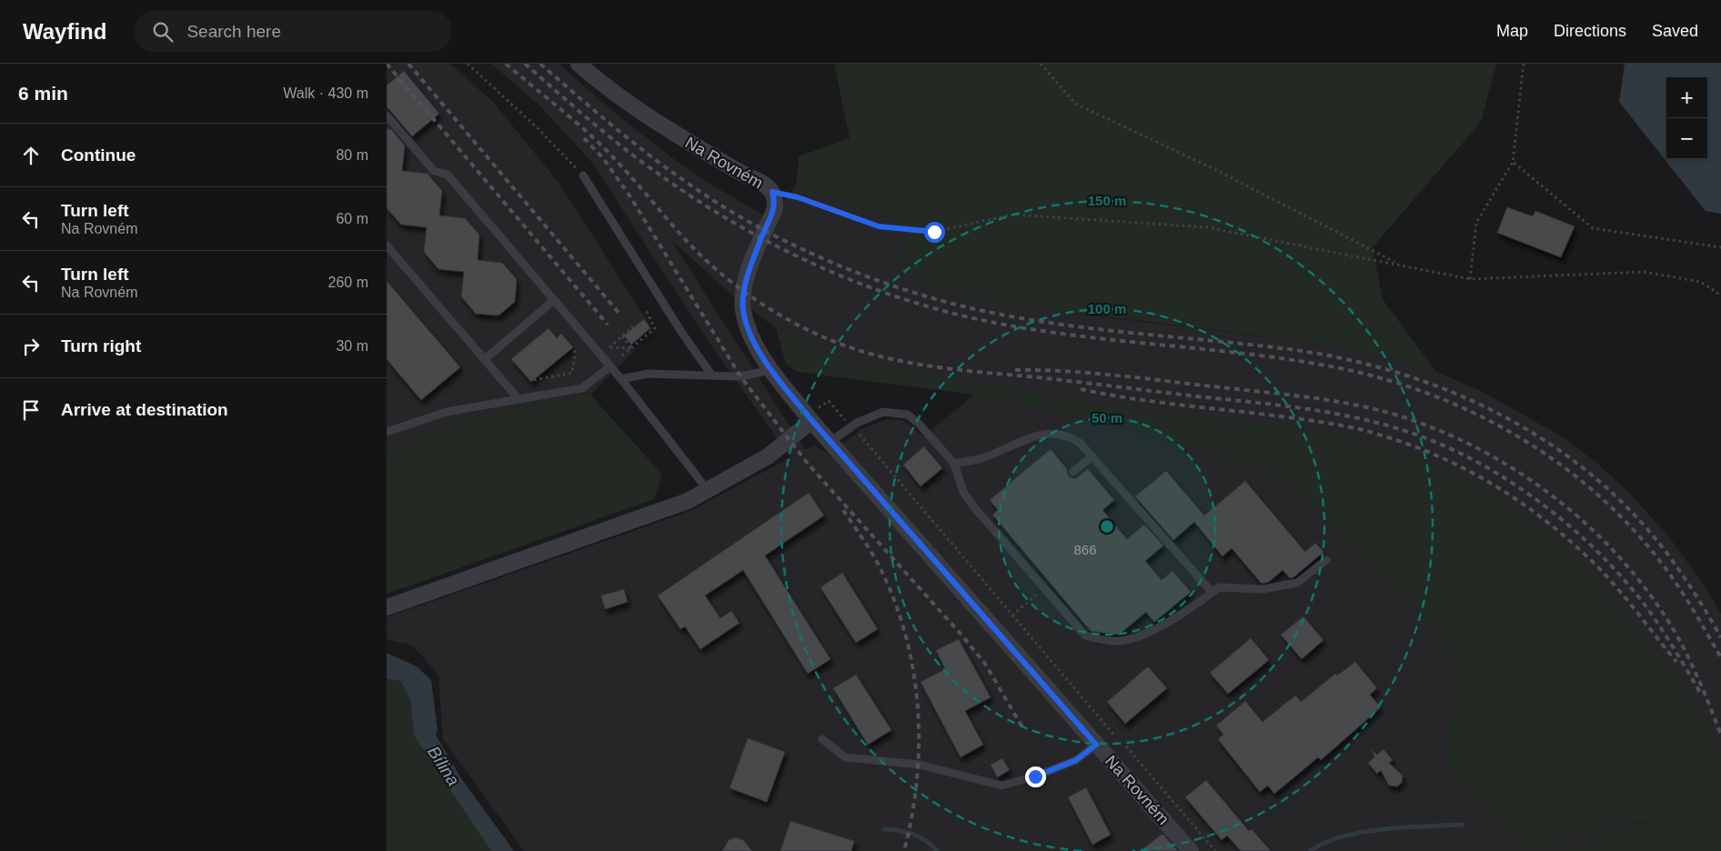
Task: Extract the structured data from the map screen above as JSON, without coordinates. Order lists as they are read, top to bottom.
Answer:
{
  "streets": {
    "street": ["Na Rovném"]
  },
  "water": ["Bílina"],
  "house_numbers": ["866"],
  "page": {
    "header": "Wayfind",
    "search": "Search here",
    "nav": ["Map", "Directions", "Saved"],
    "heading": ["6 min", "Walk · 430 m"],
    "map_buttons": ["+", "−"],
    "list": [
      ["Continue", "80 m"],
      ["Turn left", "Na Rovném", "60 m"],
      ["Turn left", "Na Rovném", "260 m"],
      ["Turn right", "30 m"],
      "Arrive at destination"
    ]
  },
  "rings": ["150 m", "100 m", "50 m"]
}
